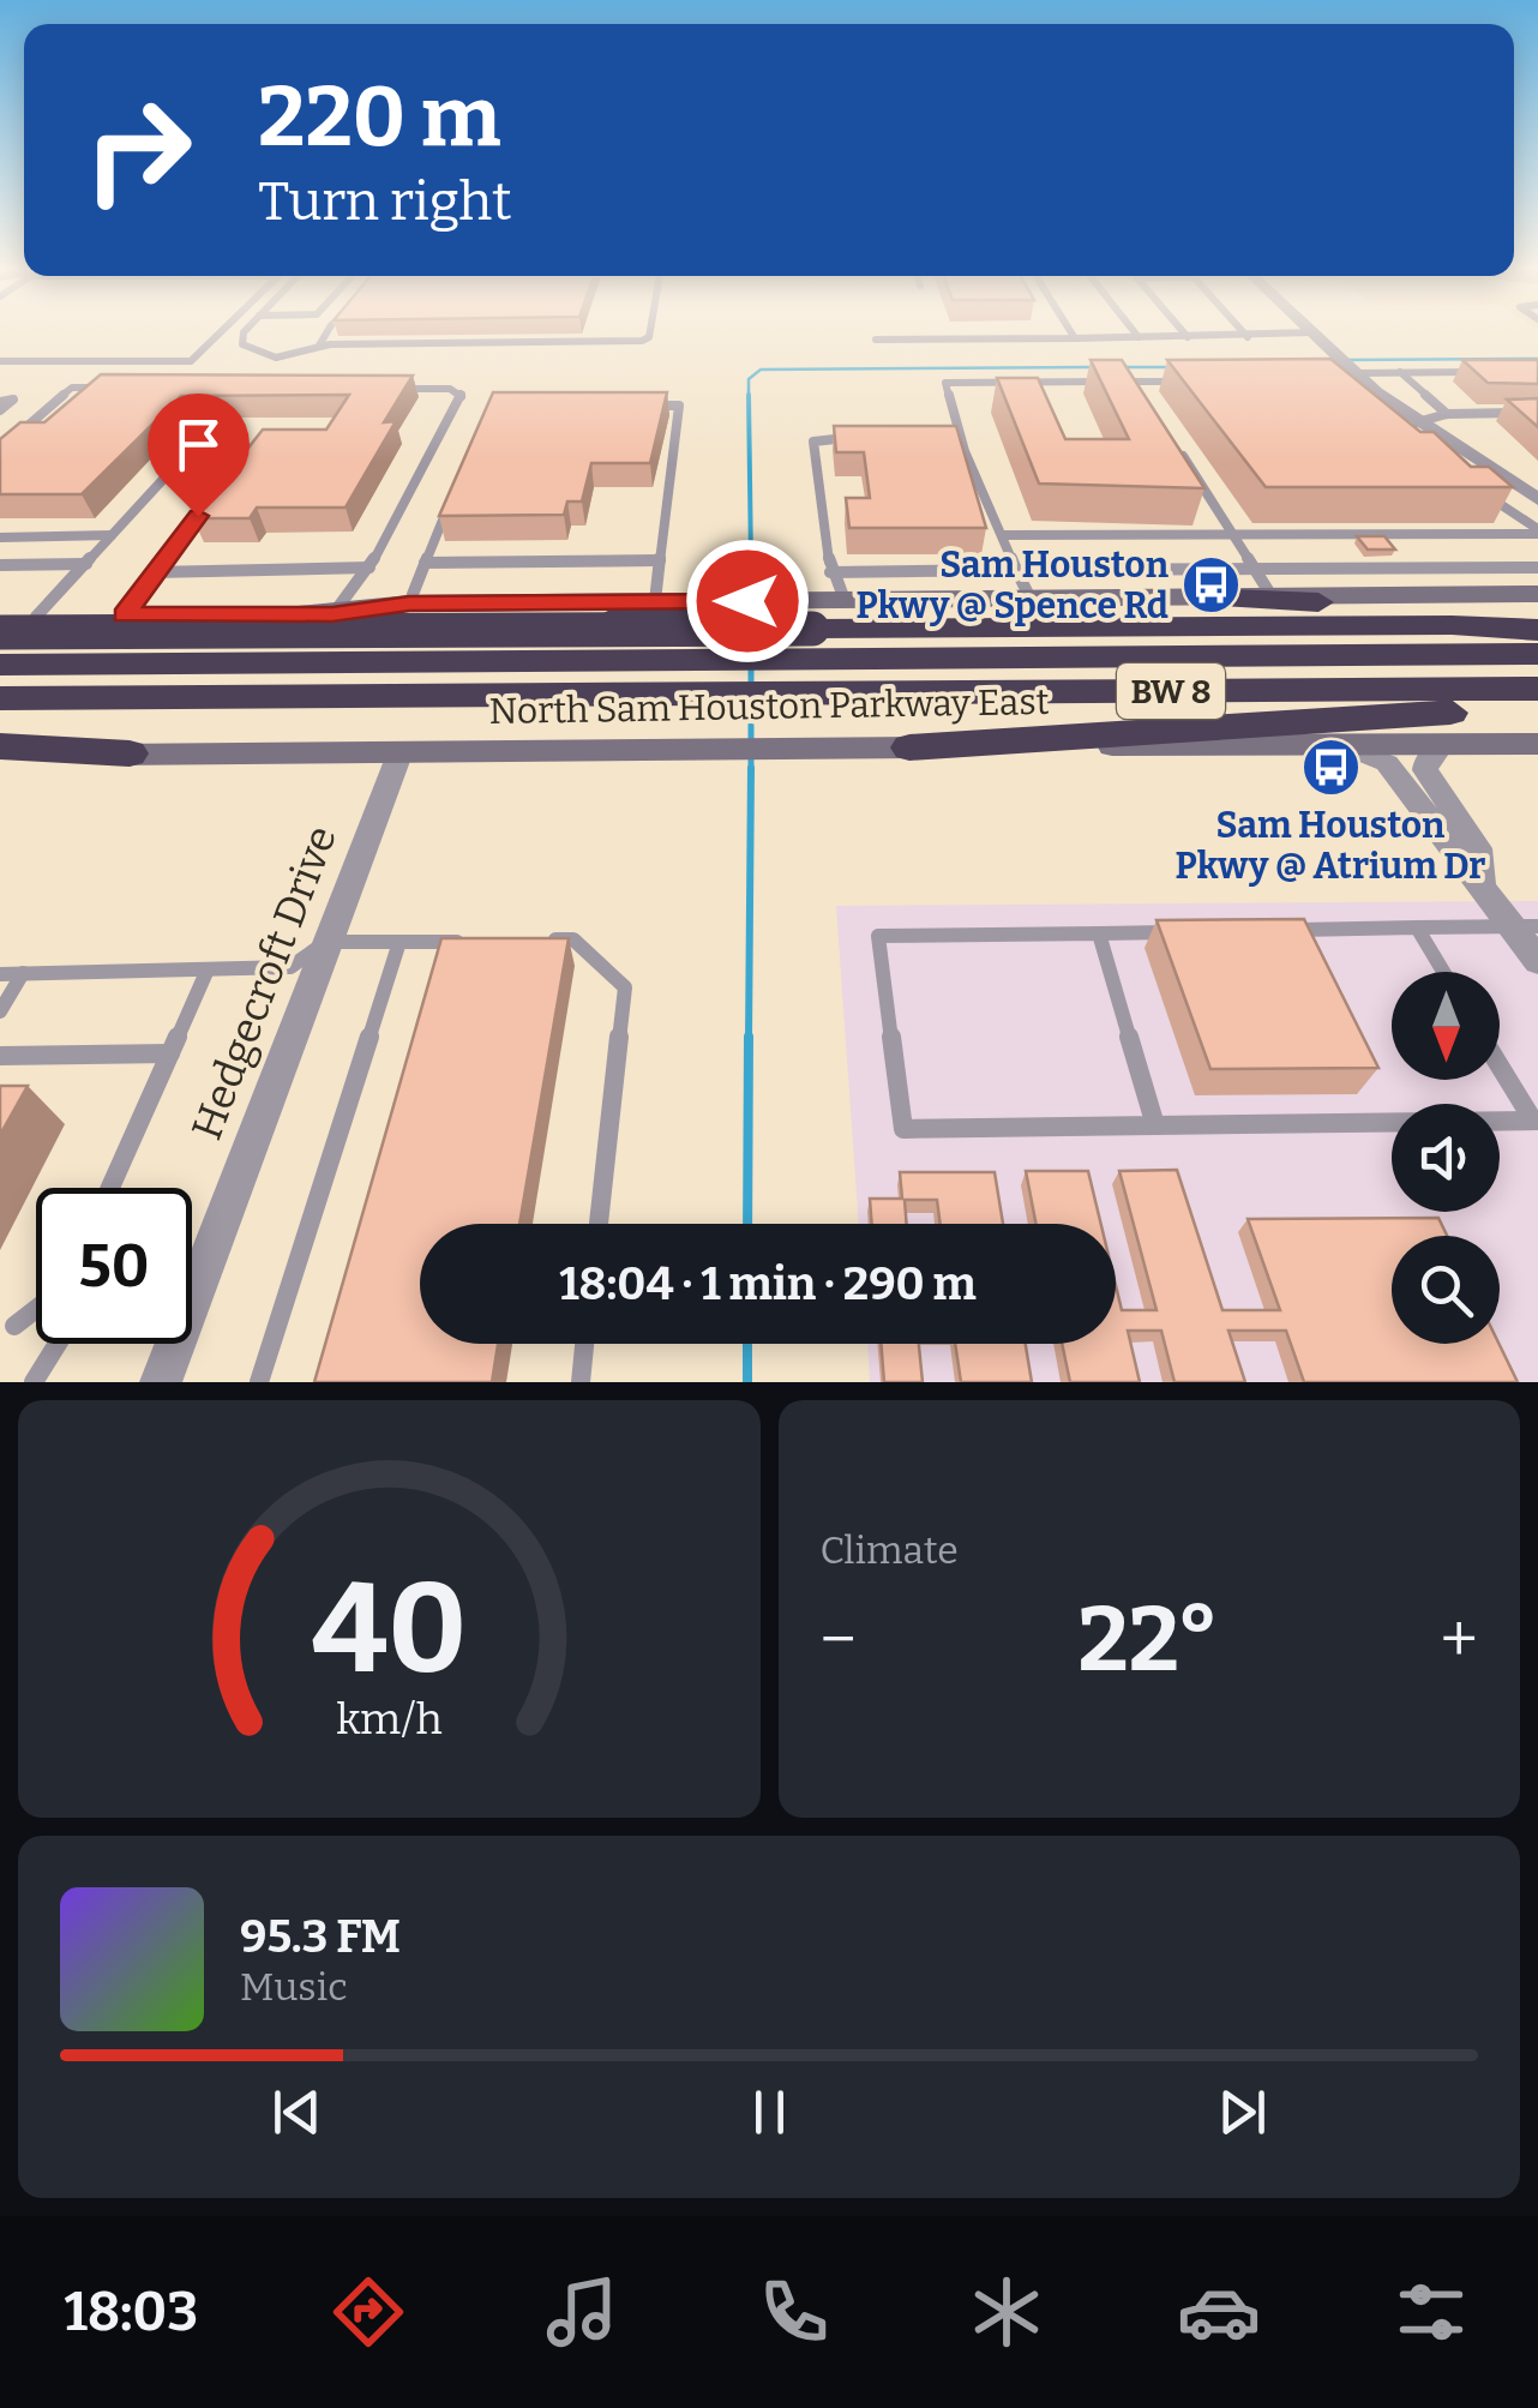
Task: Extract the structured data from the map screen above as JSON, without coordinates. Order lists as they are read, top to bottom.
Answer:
{
  "streets": {
    "highway": ["BW 8", "North Sam Houston Parkway East"],
    "street": ["Hedgecroft Drive"]
  },
  "crossings": [
    ["North Sam Houston Parkway East", "Hedgecroft Drive"]
  ],
  "places": {
    "bus stop": ["Sam Houston Pkwy @ Spence Rd", "Sam Houston Pkwy @ Atrium Dr"]
  },
  "north": "bottom",
  "page": {
    "turn": ["220 m", "Turn right"],
    "limit": "50",
    "trip": "18:04 · 1 min · 290 m",
    "tile": "Climate",
    "heat": ["−", "22°", "+"],
    "song": ["95.3 FM", "Music"],
    "tabs": "18:03",
    "gauge": ["40", "km/h"]
  }
}
